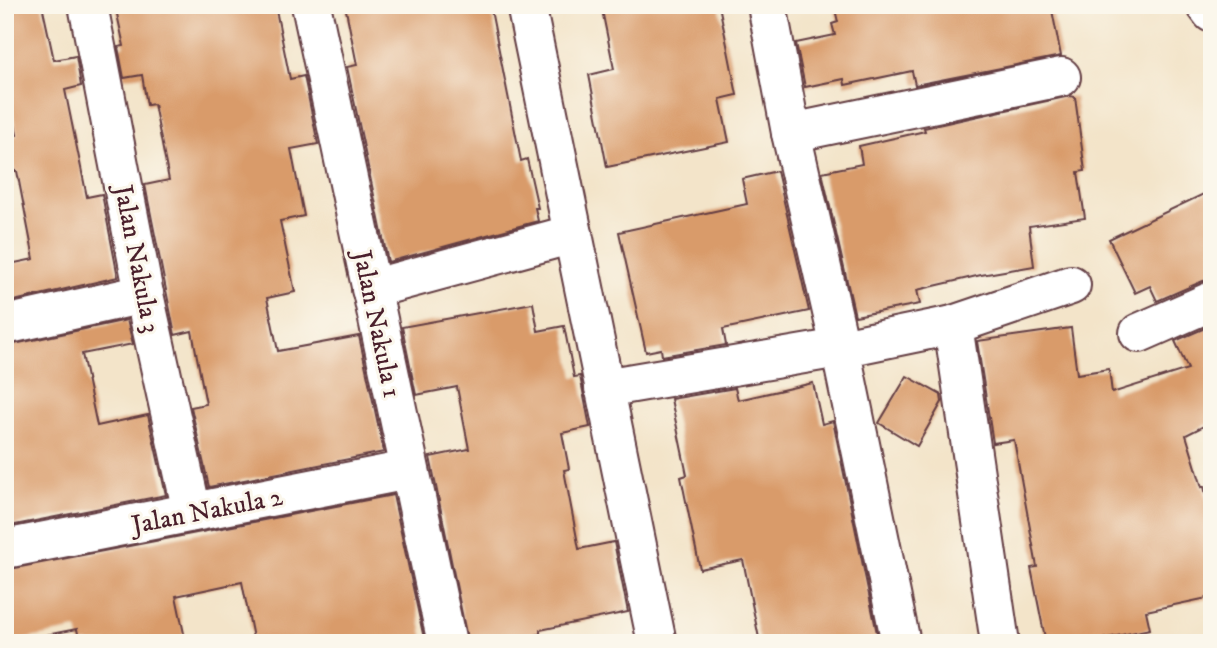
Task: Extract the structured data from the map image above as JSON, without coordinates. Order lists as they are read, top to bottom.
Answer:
{
  "streets": {
    "street": ["Jalan Nakula 3", "Jalan Nakula 1", "Jalan Nakula 2"]
  },
  "crossings": [
    ["Jalan Nakula 3", "Jalan Nakula 2"],
    ["Jalan Nakula 1", "Jalan Nakula 2"]
  ]
}
